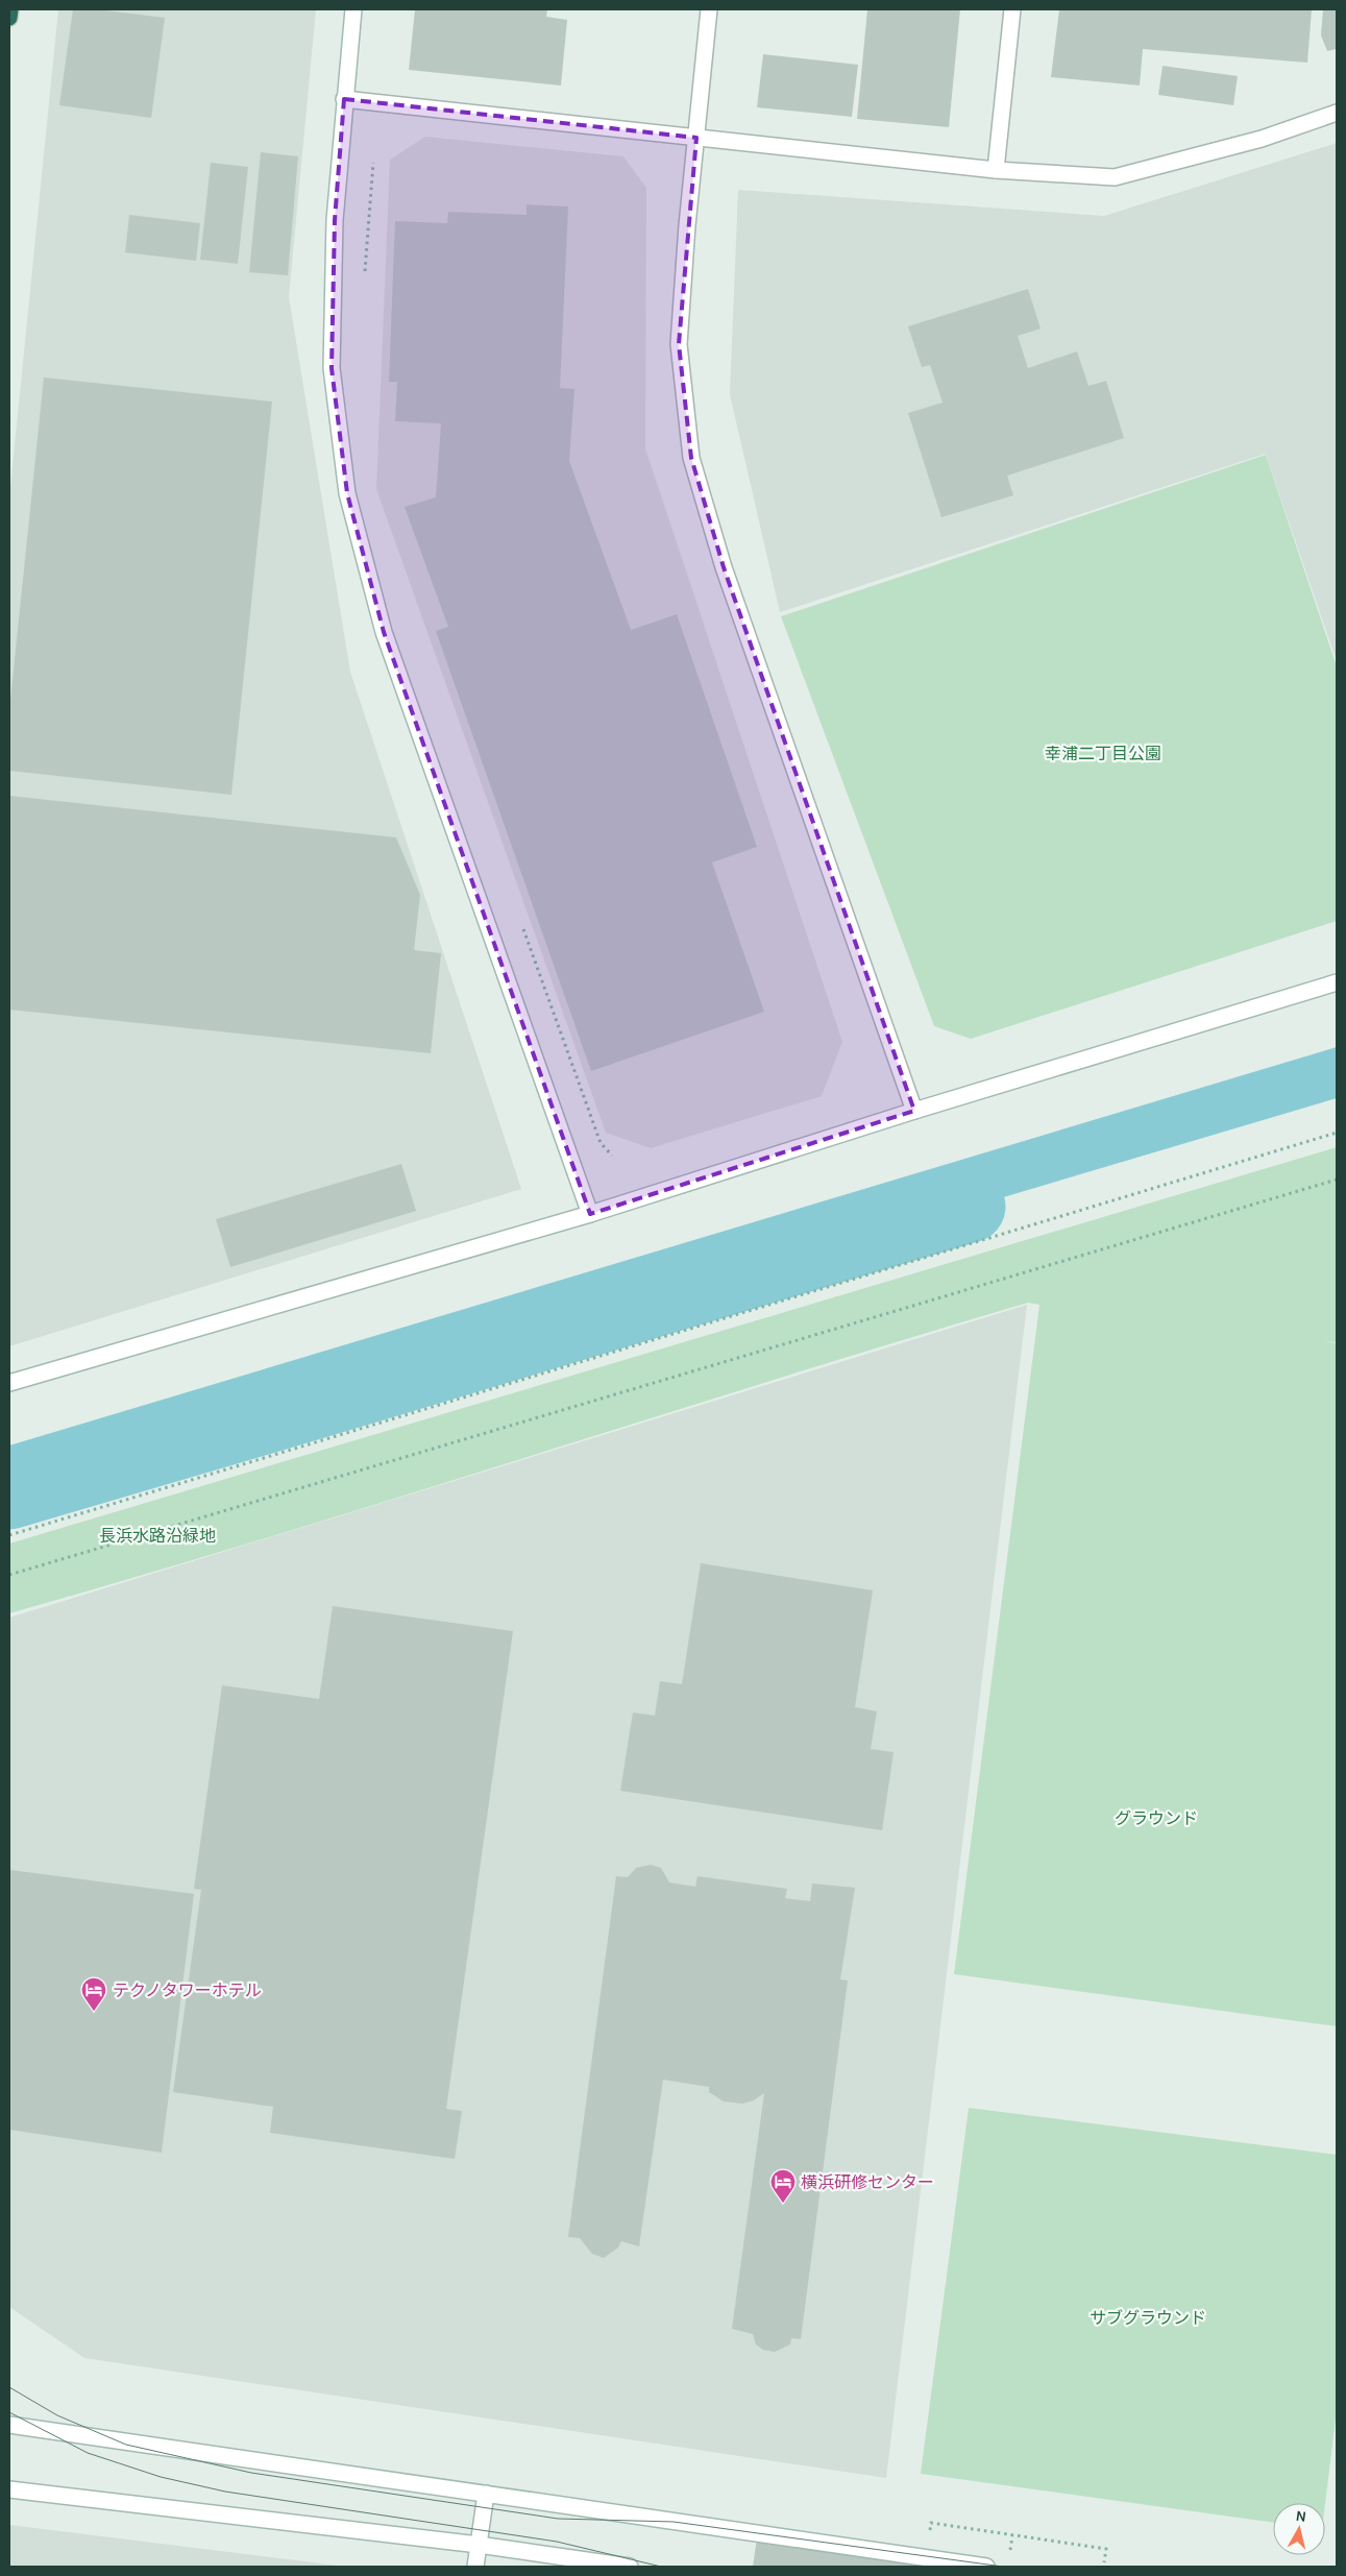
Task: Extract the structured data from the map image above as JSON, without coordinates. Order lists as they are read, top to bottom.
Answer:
{
  "parks": [
    "幸浦二丁目公園",
    "長浜水路沿緑地",
    "グラウンド",
    "サブグラウンド"
  ],
  "places": {
    "hotel": ["テクノタワーホテル", "横浜研修センター"]
  },
  "north": "top"
}
